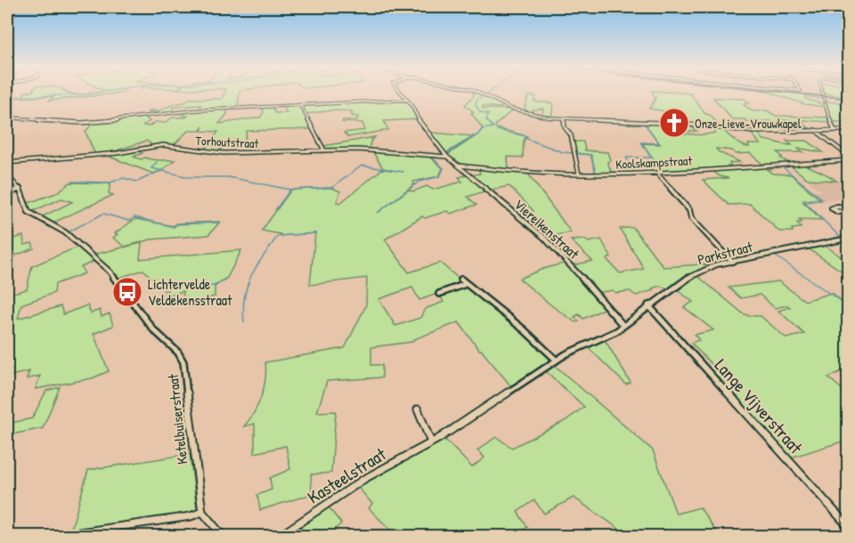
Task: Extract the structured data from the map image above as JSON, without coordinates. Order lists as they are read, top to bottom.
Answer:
{
  "streets": {
    "street": [
      "Torhoutstraat",
      "Koolskampstraat",
      "Viereikenstraat",
      "Parkstraat",
      "Lange Vijverstraat",
      "Ketelbuiserstraat",
      "Kasteelstraat"
    ]
  },
  "crossings": [
    ["Torhoutstraat", "Viereikenstraat"],
    ["Koolskampstraat", "Viereikenstraat"],
    ["Viereikenstraat", "Parkstraat"],
    ["Viereikenstraat", "Kasteelstraat"],
    ["Parkstraat", "Lange Vijverstraat"],
    ["Parkstraat", "Kasteelstraat"]
  ],
  "places": {
    "church": ["Onze-Lieve-Vrouwkapel"],
    "bus stop": ["Lichtervelde Veldekensstraat"]
  }
}
